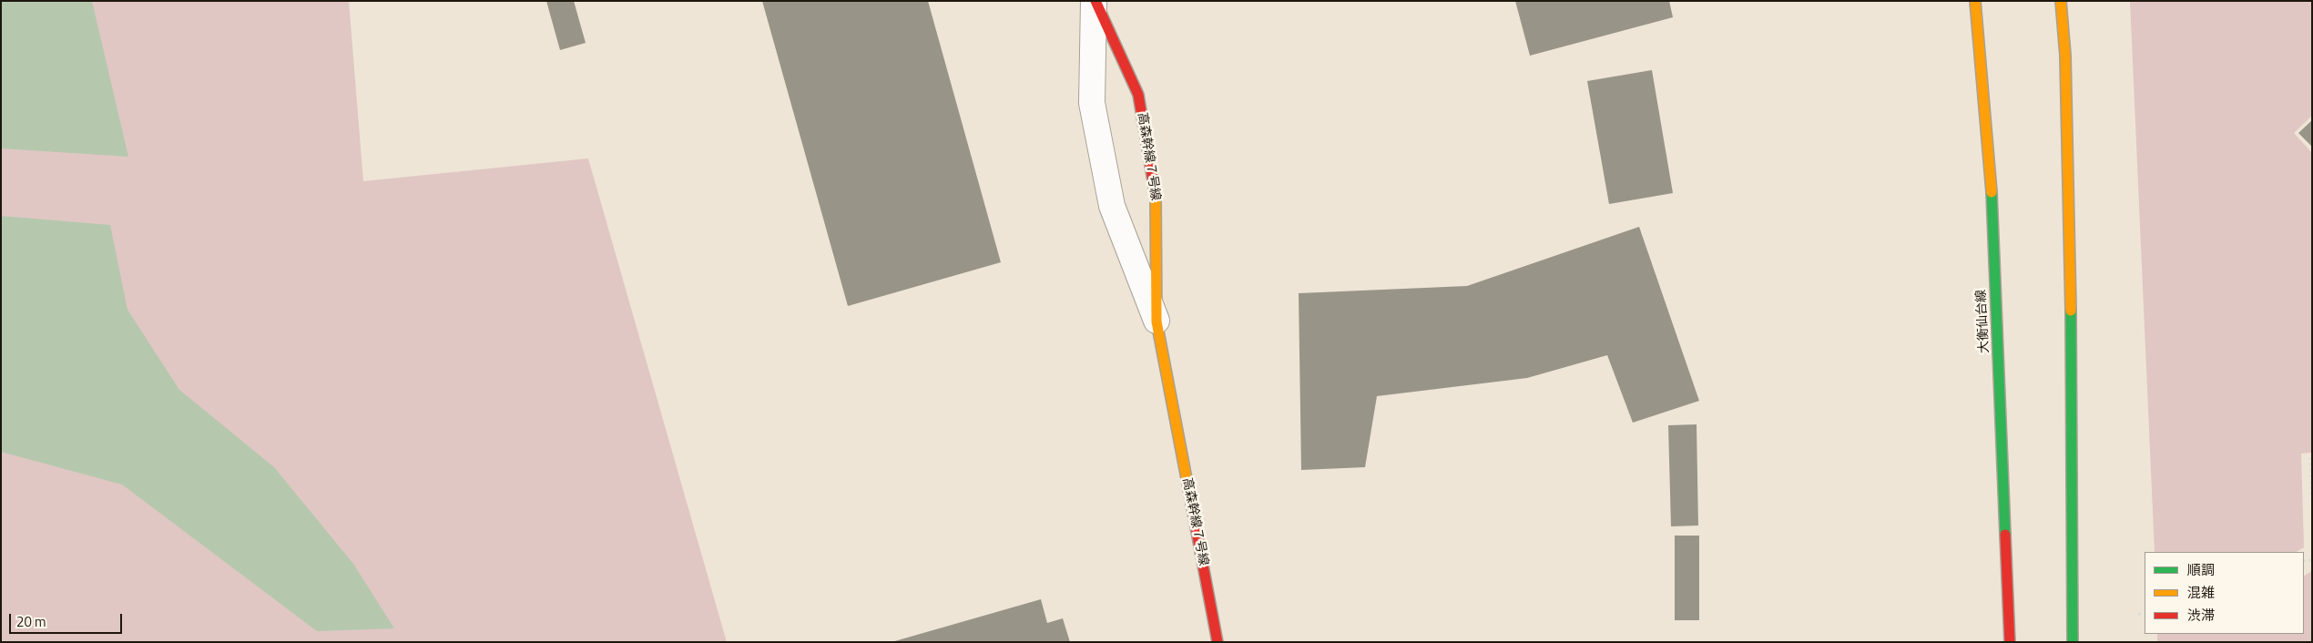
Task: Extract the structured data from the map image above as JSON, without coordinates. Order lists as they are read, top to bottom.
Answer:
{
  "streets": {
    "main road": ["高森幹線７号線", "大衡仙台線"]
  },
  "legend": ["順調", "混雑", "渋滞"],
  "scale_bar": "20 m"
}
